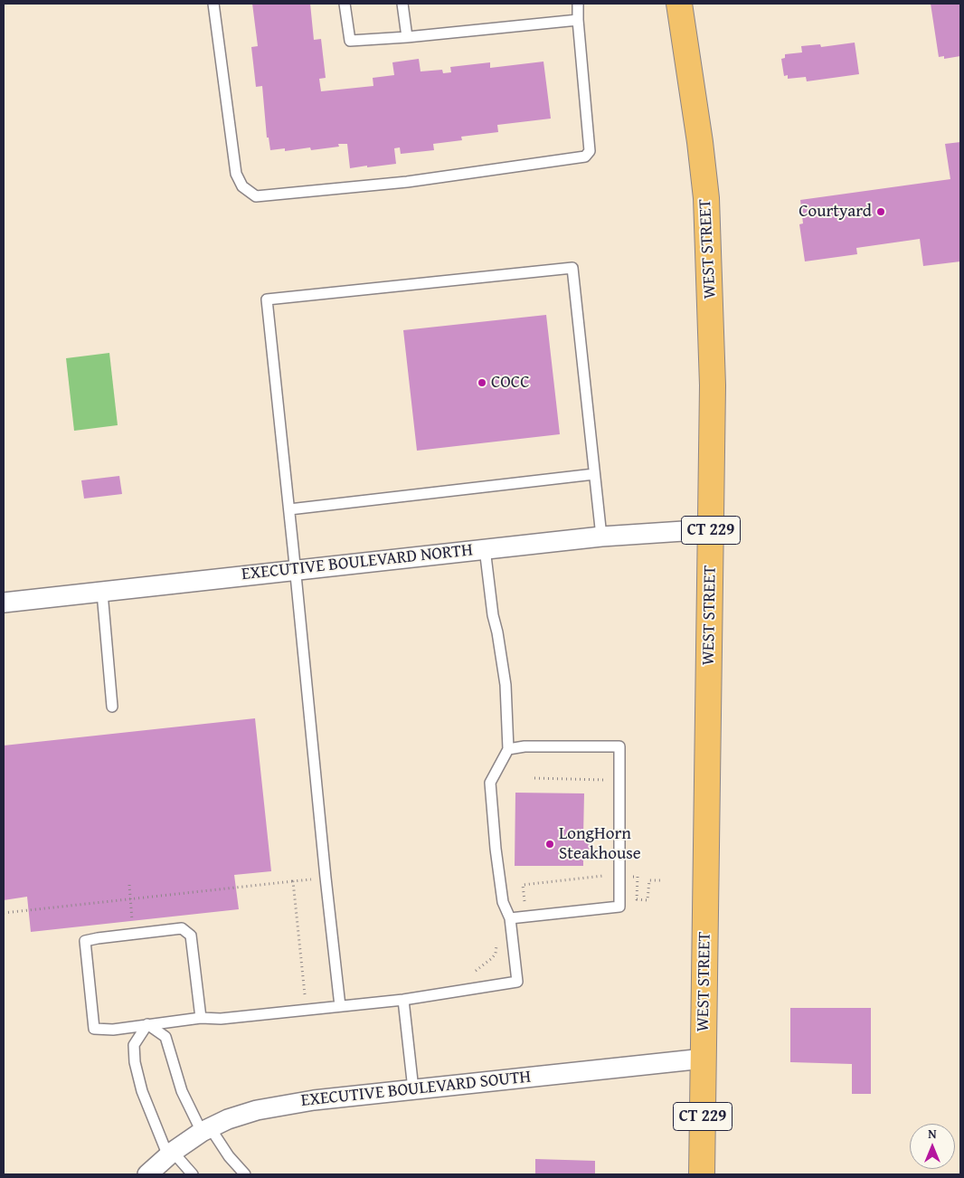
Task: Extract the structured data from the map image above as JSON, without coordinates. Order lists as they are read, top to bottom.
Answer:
{
  "streets": {
    "main road": ["WEST STREET", "CT 229"],
    "street": ["EXECUTIVE BOULEVARD NORTH", "EXECUTIVE BOULEVARD SOUTH"]
  },
  "crossings": [
    ["WEST STREET", "EXECUTIVE BOULEVARD NORTH"],
    ["WEST STREET", "EXECUTIVE BOULEVARD SOUTH"]
  ],
  "places": ["Courtyard", "COCC", "LongHorn Steakhouse"],
  "north": "top"
}
